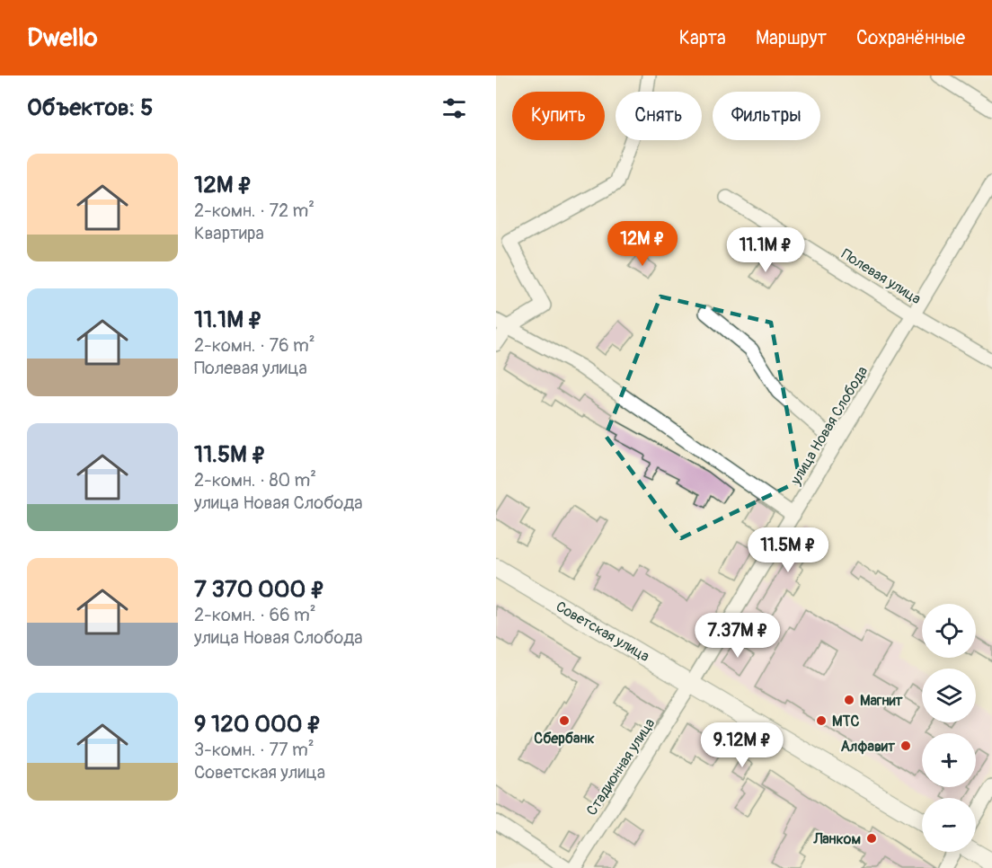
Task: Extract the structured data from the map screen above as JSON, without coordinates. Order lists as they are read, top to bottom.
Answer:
{
  "streets": {
    "main road": ["Советская улица"],
    "street": ["Полевая улица", "улица Новая Слобода", "Стадионная улица"]
  },
  "crossings": [
    ["Полевая улица", "улица Новая Слобода"],
    ["улица Новая Слобода", "Советская улица"],
    ["улица Новая Слобода", "Стадионная улица"],
    ["Советская улица", "Стадионная улица"]
  ],
  "places": [
    "Магнит",
    "Сбербанк",
    "МТС",
    "Алфавит",
    "Ланком"
  ],
  "page": {
    "header": "Dwello",
    "nav": ["Карта", "Маршрут", "Сохранённые"],
    "heading": "Объектов: 5",
    "chip": ["Купить", "Снять", "Фильтры"],
    "list": [
      {
        "name": "12M ₽",
        "note": "2-комн. · 72 m² · Квартира"
      },
      {
        "name": "11.1M ₽",
        "note": "2-комн. · 76 m² · Полевая улица"
      },
      {
        "name": "11.5M ₽",
        "note": "2-комн. · 80 m² · улица Новая Слобода"
      },
      {
        "name": "7 370 000 ₽",
        "note": "2-комн. · 66 m² · улица Новая Слобода"
      },
      {
        "name": "9 120 000 ₽",
        "note": "3-комн. · 77 m² · Советская улица"
      }
    ],
    "price": [
      "12M ₽",
      "11.1M ₽",
      "11.5M ₽",
      "7.37M ₽",
      "9.12M ₽"
    ],
    "map_buttons": ["+", "−"]
  }
}
